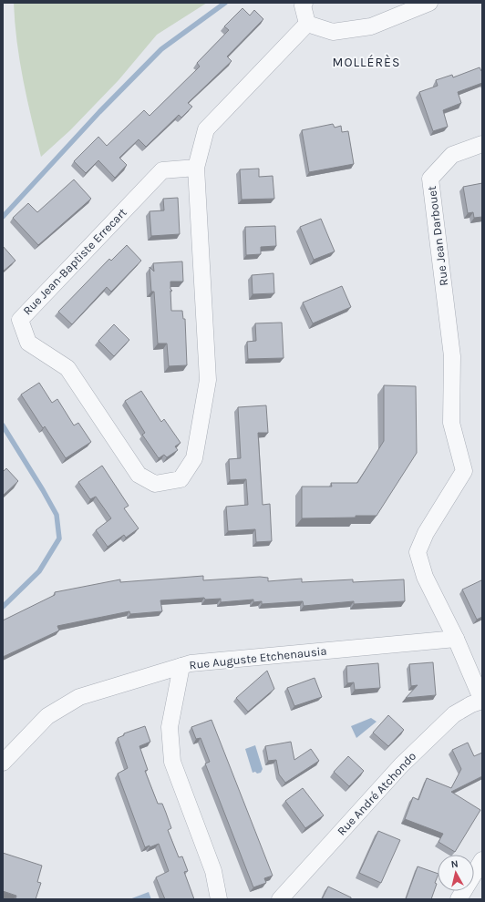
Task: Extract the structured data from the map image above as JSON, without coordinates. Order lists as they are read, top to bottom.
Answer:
{
  "streets": {
    "street": [
      "Rue Jean Darbouet",
      "Rue Jean-Baptiste Errecart",
      "Rue Auguste Etchenausia",
      "Rue André Atchondo"
    ]
  },
  "crossings": [
    ["Rue Jean Darbouet", "Rue Auguste Etchenausia"],
    ["Rue Jean Darbouet", "Rue André Atchondo"]
  ],
  "districts": ["MOLLÉRÈS"],
  "north": "top"
}
